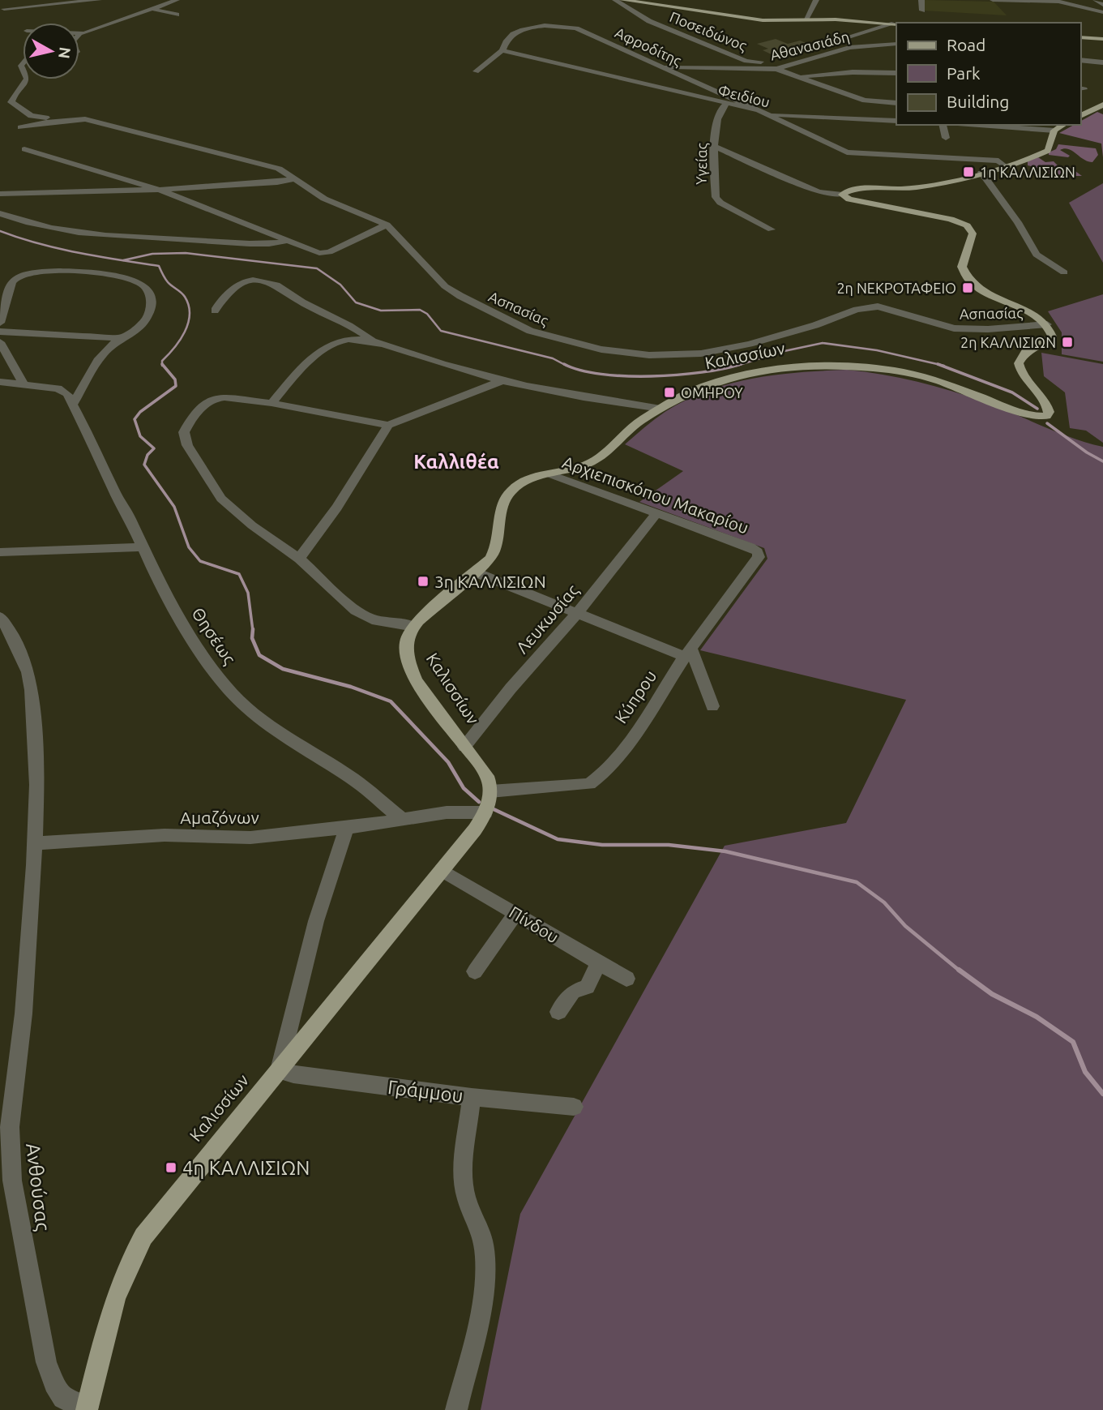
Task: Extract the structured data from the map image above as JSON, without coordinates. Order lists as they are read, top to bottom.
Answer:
{
  "streets": {
    "main road": ["Καλισσίων"],
    "street": [
      "Ποσειδώνος",
      "Αθανασιάδη",
      "Αφροδίτης",
      "Φειδίου",
      "Υγείας",
      "Ασπασίας",
      "Αρχιεπισκόπου Μακαρίου",
      "Λευκωσίας",
      "Θησέως",
      "Κύπρου",
      "Αμαζόνων",
      "Πίνδου",
      "Γράμμου",
      "Ανθούσας"
    ]
  },
  "crossings": [
    ["Ποσειδώνος", "Αθανασιάδη"],
    ["Αθανασιάδη", "Αφροδίτης"],
    ["Αφροδίτης", "Φειδίου"],
    ["Φειδίου", "Υγείας"],
    ["Ασπασίας", "Καλισσίων"],
    ["Καλισσίων", "Αρχιεπισκόπου Μακαρίου"],
    ["Καλισσίων", "Λευκωσίας"],
    ["Καλισσίων", "Κύπρου"],
    ["Καλισσίων", "Πίνδου"],
    ["Καλισσίων", "Γράμμου"],
    ["Καλισσίων", "Ανθούσας"],
    ["Αρχιεπισκόπου Μακαρίου", "Λευκωσίας"],
    ["Αρχιεπισκόπου Μακαρίου", "Κύπρου"],
    ["Θησέως", "Αμαζόνων"],
    ["Αμαζόνων", "Ανθούσας"]
  ],
  "districts": ["Καλλιθέα"],
  "places": {
    "transit": [
      "1η ΚΑΛΛΙΣΙΩΝ",
      "2η ΝΕΚΡΟΤΑΦΕΙΟ",
      "2η ΚΑΛΛΙΣΙΩΝ",
      "ΟΜΗΡΟΥ",
      "3η ΚΑΛΛΙΣΙΩΝ",
      "4η ΚΑΛΛΙΣΙΩΝ"
    ]
  },
  "legend": ["Road", "Park", "Building"],
  "north": "right"
}
